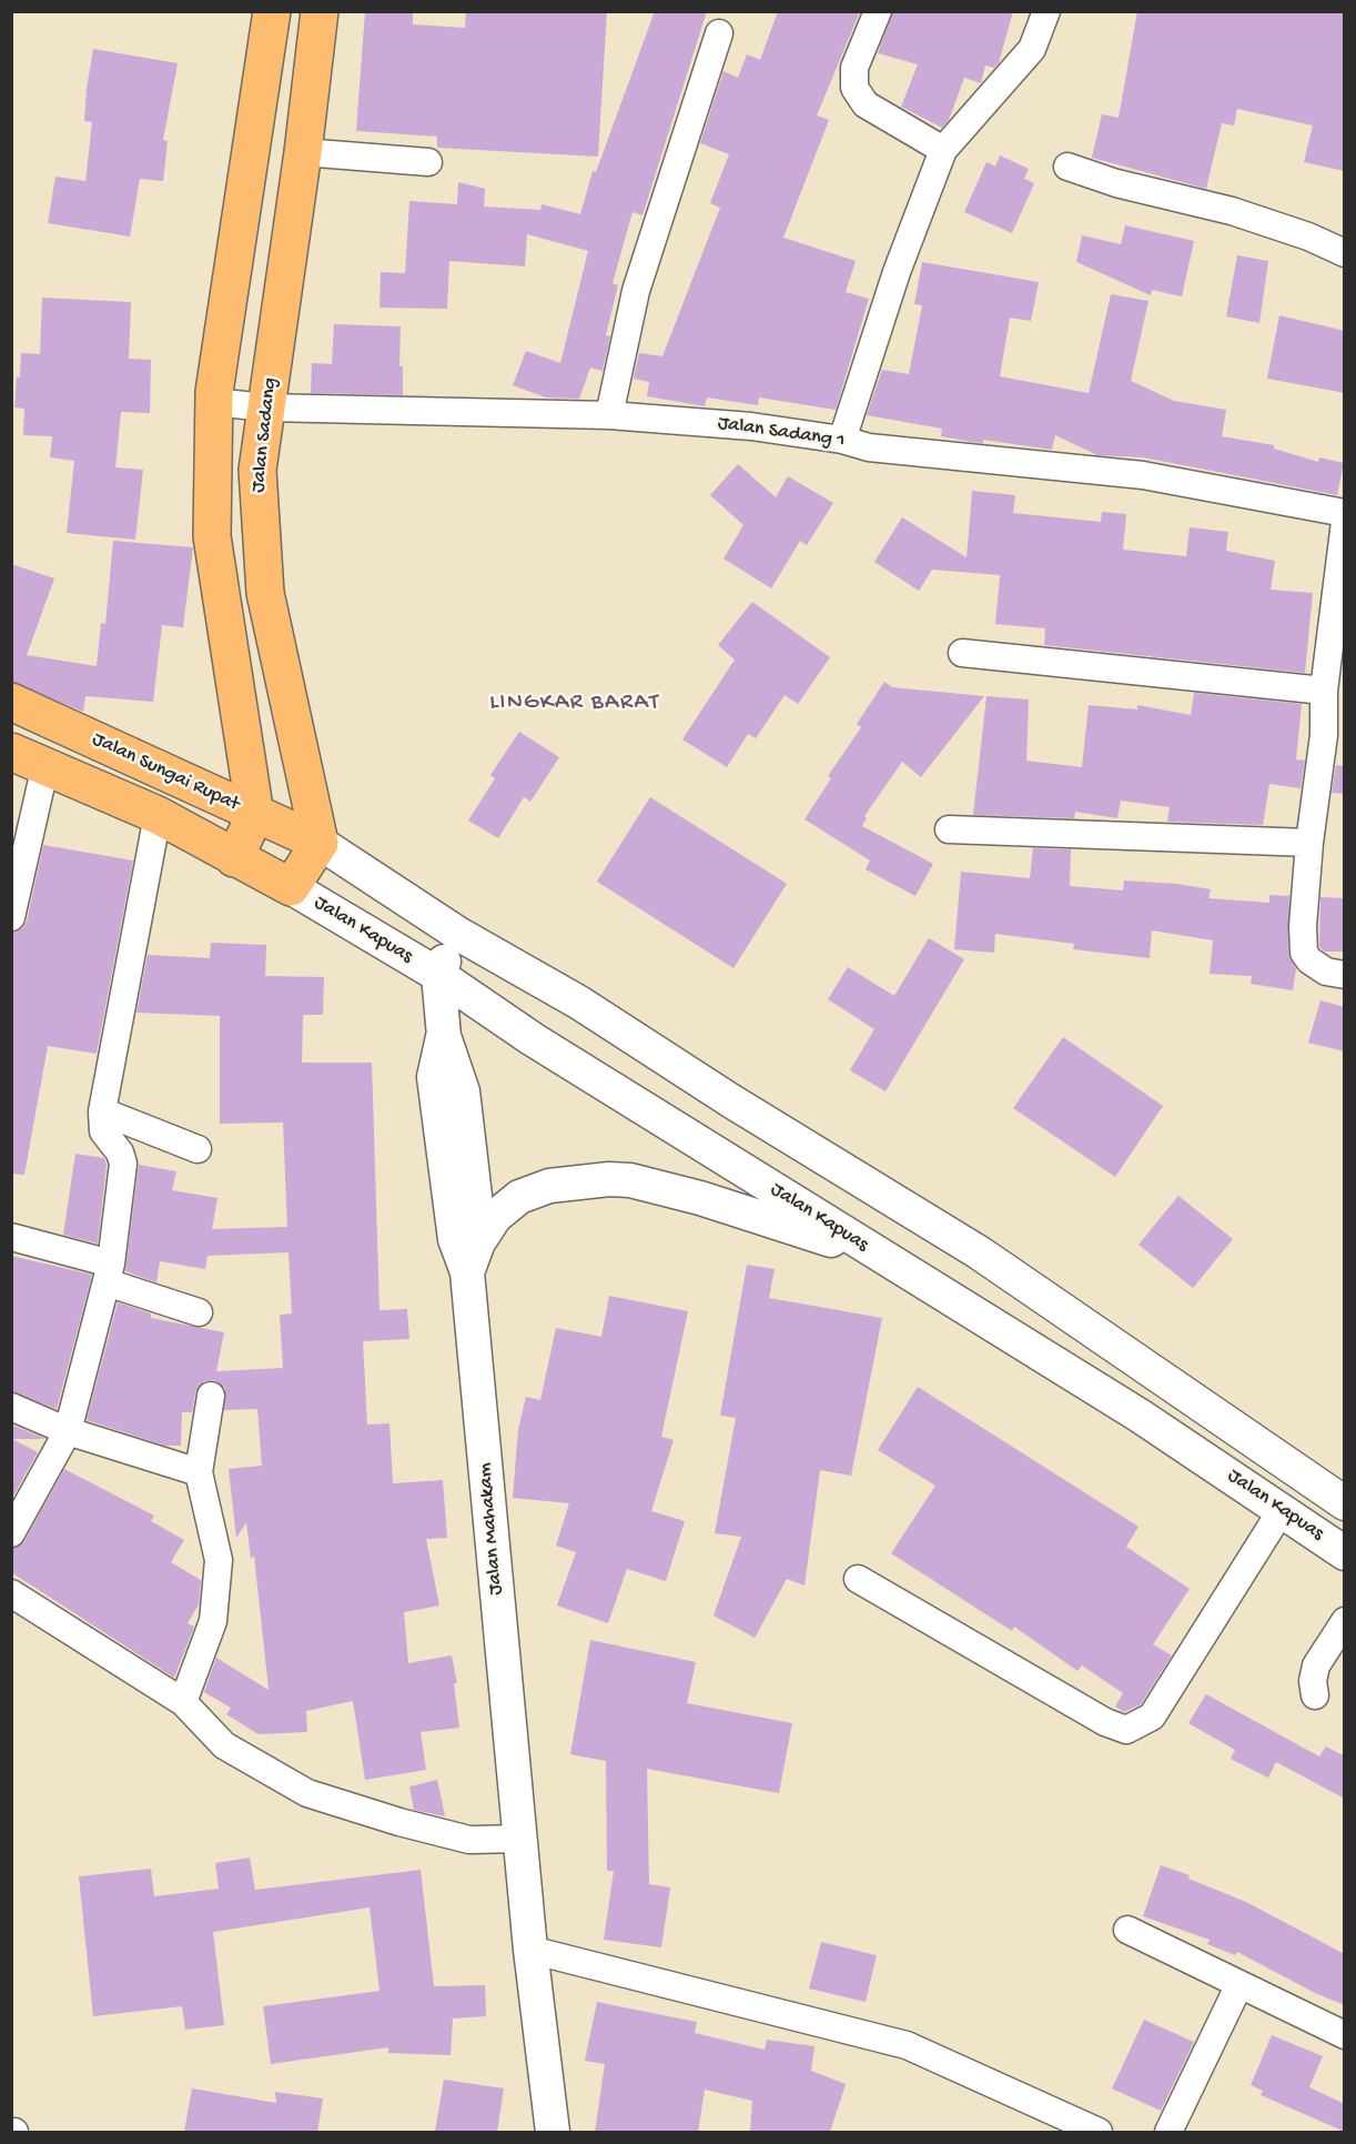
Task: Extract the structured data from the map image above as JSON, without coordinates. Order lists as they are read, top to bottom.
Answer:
{
  "streets": {
    "main road": ["Jalan Sadang", "Jalan Sungai Rupat"],
    "street": ["Jalan Sadang 1", "Jalan Kapuas", "Jalan Mahakam"]
  },
  "crossings": [
    ["Jalan Sadang 1", "Jalan Sadang"],
    ["Jalan Sadang", "Jalan Sungai Rupat"],
    ["Jalan Sadang", "Jalan Kapuas"],
    ["Jalan Sungai Rupat", "Jalan Kapuas"],
    ["Jalan Kapuas", "Jalan Mahakam"]
  ],
  "districts": ["LINGKAR BARAT"]
}
